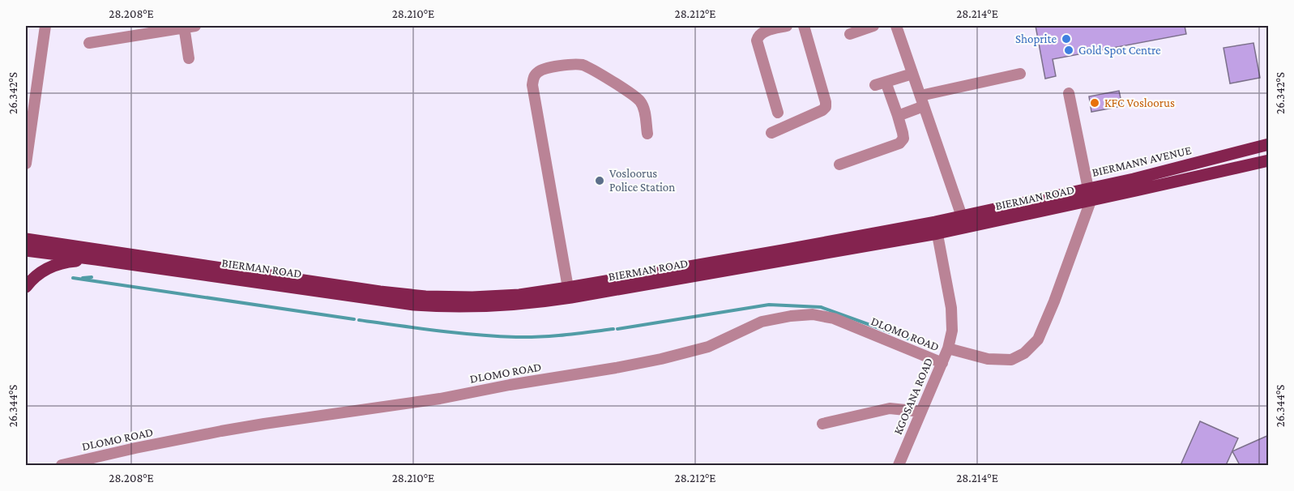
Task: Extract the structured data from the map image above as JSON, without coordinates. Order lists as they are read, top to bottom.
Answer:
{
  "streets": {
    "main road": ["BIERMANN AVENUE", "BIERMAN ROAD"],
    "street": ["DLOMO ROAD", "KGOSANA ROAD"]
  },
  "crossings": [
    ["BIERMANN AVENUE", "BIERMAN ROAD"],
    ["BIERMANN AVENUE", "KGOSANA ROAD"],
    ["BIERMAN ROAD", "KGOSANA ROAD"],
    ["DLOMO ROAD", "KGOSANA ROAD"]
  ],
  "places": [
    "Shoprite",
    "Gold Spot Centre",
    "KFC Vosloorus",
    "Vosloorus Police Station"
  ],
  "coordinates": [
    "28.208°E",
    "28.210°E",
    "28.212°E",
    "28.214°E",
    "26.342°S",
    "26.344°S"
  ]
}
